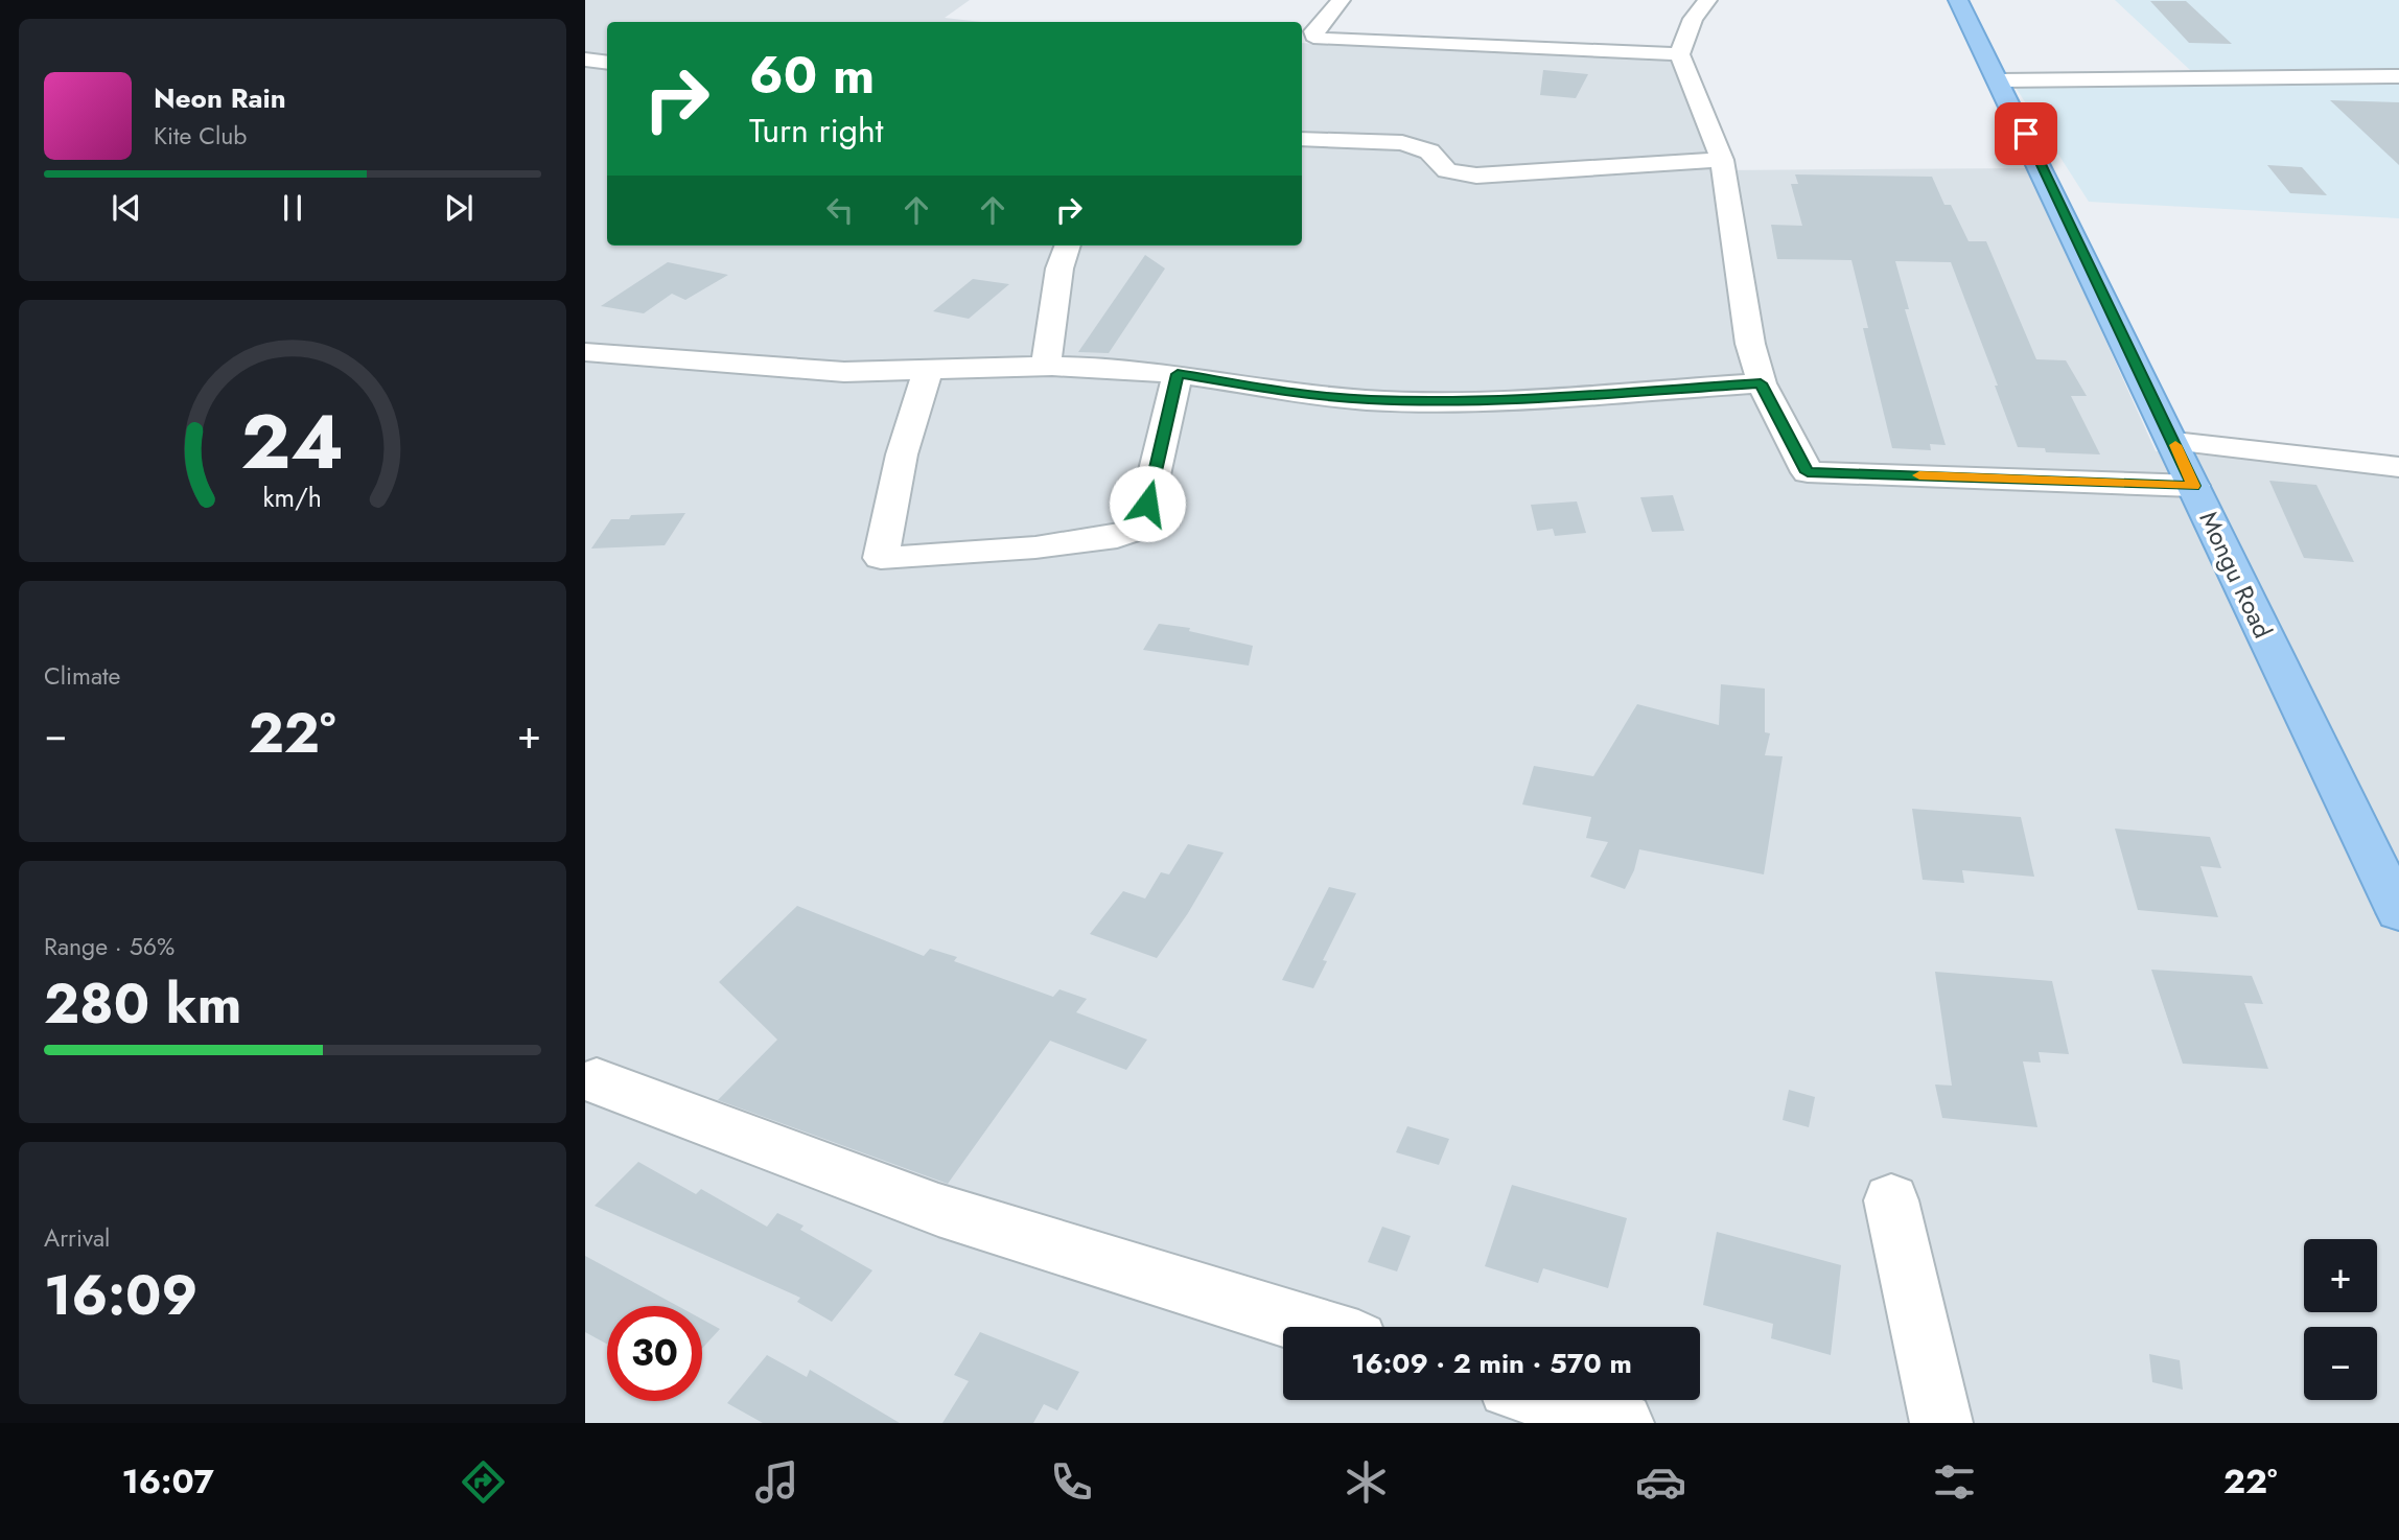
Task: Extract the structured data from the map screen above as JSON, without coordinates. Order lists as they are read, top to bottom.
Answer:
{
  "streets": {
    "main road": ["Mongu Road"]
  },
  "page": {
    "turn": ["60 m", "Turn right"],
    "song": ["Neon Rain", "Kite Club"],
    "tile": [
      "Climate",
      ["Range · 56%", "280 km"],
      ["Arrival", "16:09"]
    ],
    "heat": ["−", "22°", "+"],
    "map_buttons": ["+", "−"],
    "limit": "30",
    "trip": "16:09 · 2 min · 570 m",
    "tabs": ["16:07", "22°"],
    "gauge": ["24", "km/h"]
  }
}
